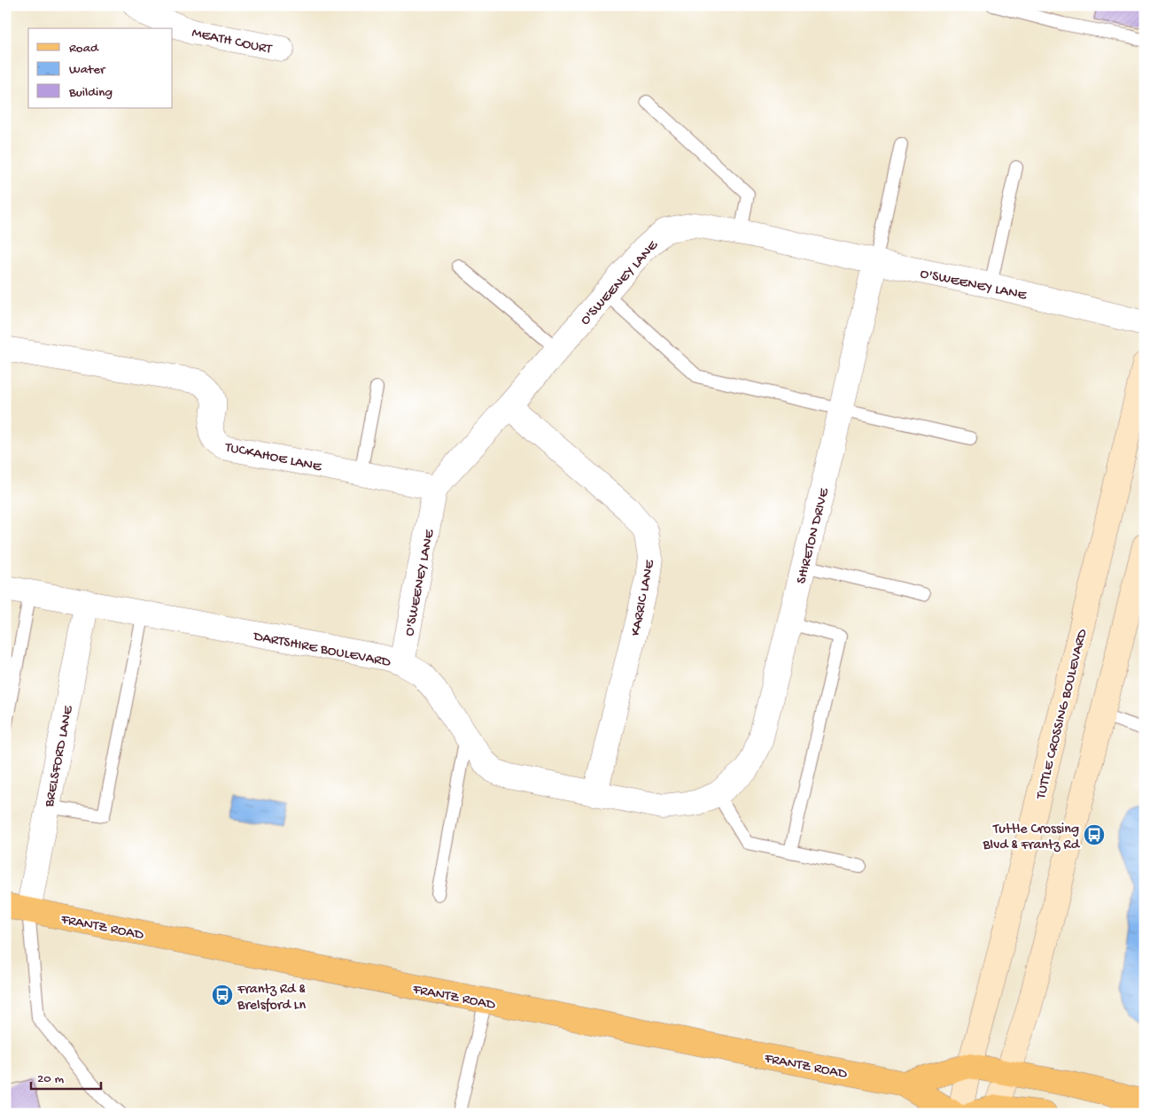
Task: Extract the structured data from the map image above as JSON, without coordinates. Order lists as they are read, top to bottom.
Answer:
{
  "streets": {
    "main road": ["TUTTLE CROSSING BOULEVARD", "FRANTZ ROAD"],
    "street": [
      "MEATH COURT",
      "O'SWEENEY LANE",
      "TUCKAHOE LANE",
      "SHIRETON DRIVE",
      "KARRIC LANE",
      "DARTSHIRE BOULEVARD",
      "BRELSFORD LANE"
    ]
  },
  "crossings": [
    ["O'SWEENEY LANE", "TUCKAHOE LANE"],
    ["O'SWEENEY LANE", "SHIRETON DRIVE"],
    ["O'SWEENEY LANE", "KARRIC LANE"],
    ["O'SWEENEY LANE", "DARTSHIRE BOULEVARD"],
    ["SHIRETON DRIVE", "DARTSHIRE BOULEVARD"],
    ["KARRIC LANE", "DARTSHIRE BOULEVARD"],
    ["DARTSHIRE BOULEVARD", "BRELSFORD LANE"],
    ["TUTTLE CROSSING BOULEVARD", "FRANTZ ROAD"],
    ["BRELSFORD LANE", "FRANTZ ROAD"]
  ],
  "places": {
    "bus stop": ["Tuttle Crossing Blvd & Frantz Rd", "Frantz Rd & Brelsford Ln"]
  },
  "legend": ["Road", "Water", "Building"],
  "scale_bar": "20 m"
}
